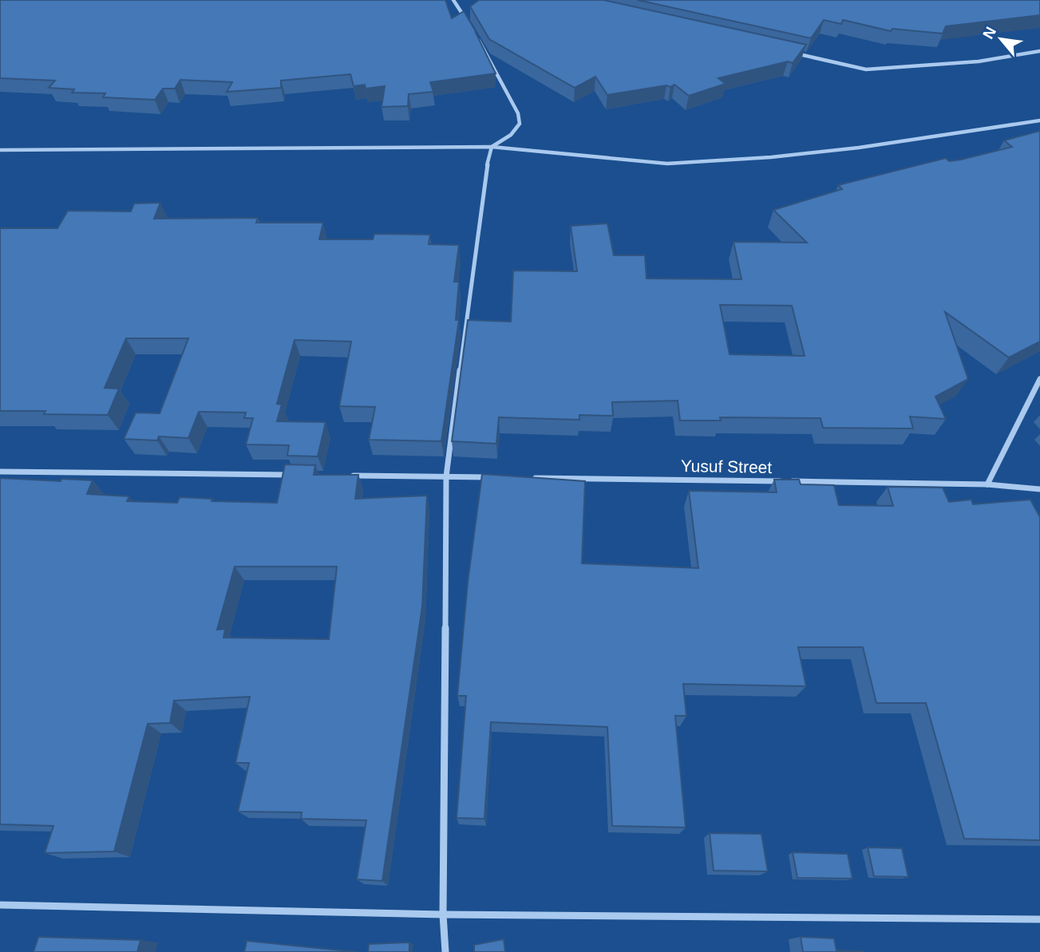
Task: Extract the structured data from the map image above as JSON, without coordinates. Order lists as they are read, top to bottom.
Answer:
{
  "streets": {
    "street": ["Yusuf Street"]
  },
  "north": "top left"
}
